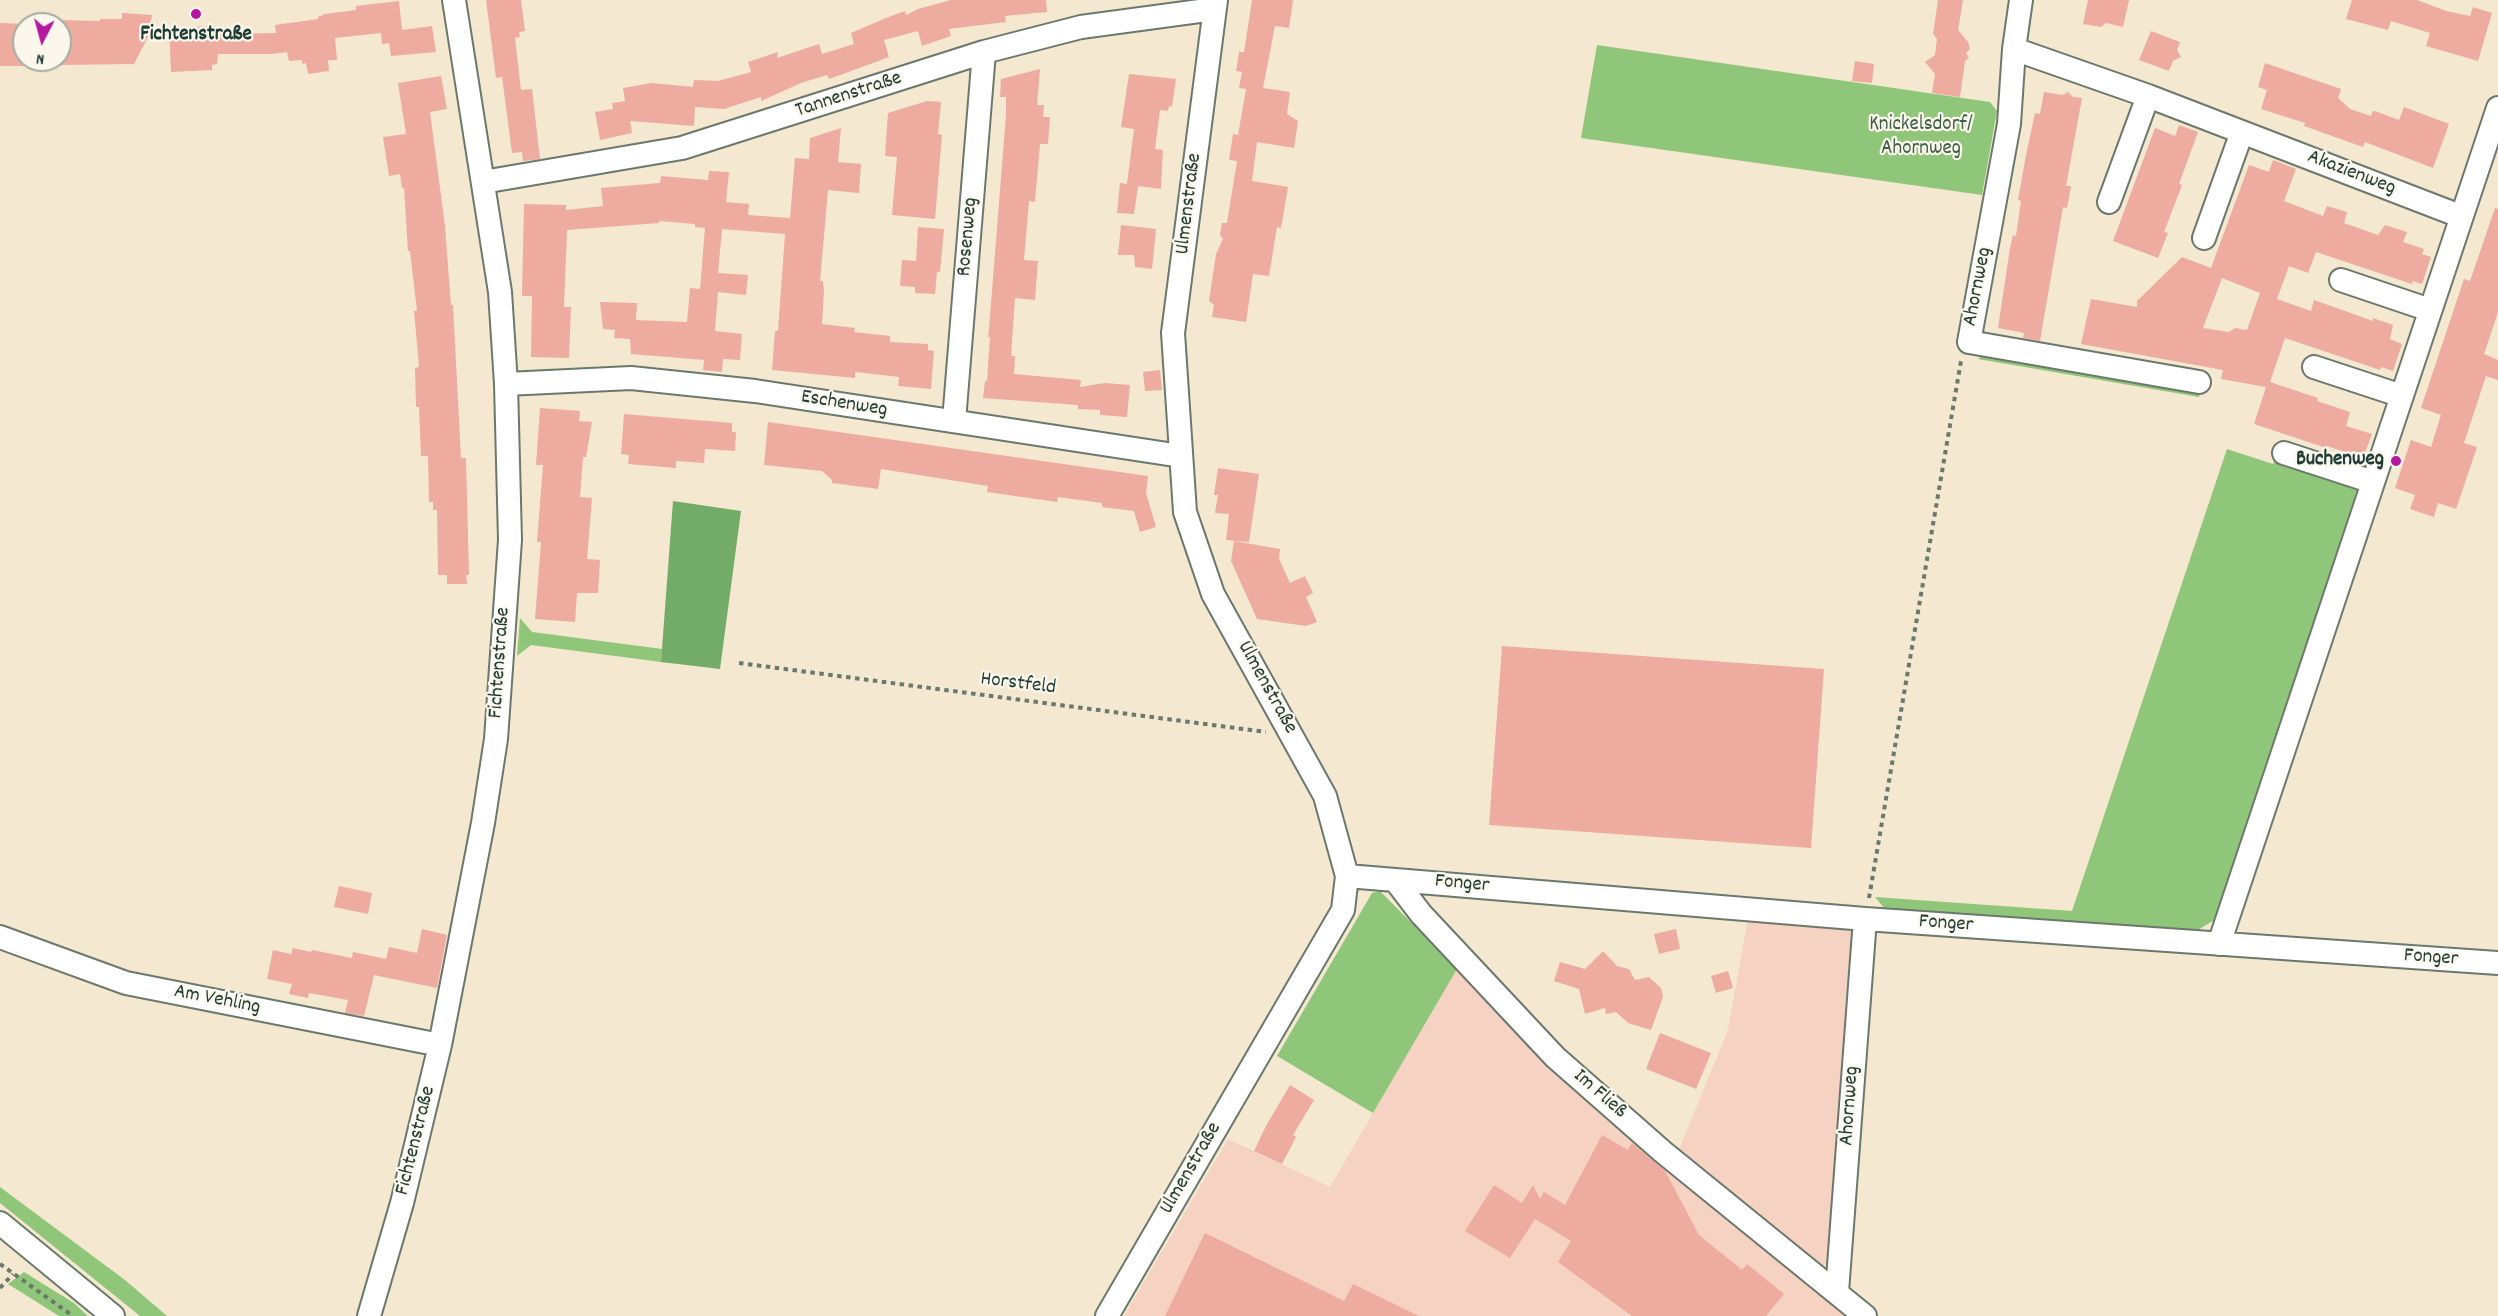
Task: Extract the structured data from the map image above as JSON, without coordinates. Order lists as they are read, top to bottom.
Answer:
{
  "streets": {
    "street": [
      "Tannenstraße",
      "Akazienweg",
      "Ulmenstraße",
      "Rosenweg",
      "Ahornweg",
      "Eschenweg",
      "Fichtenstraße",
      "Fonger",
      "Am Vehling",
      "Im Fließ"
    ],
    "path": ["Horstfeld"]
  },
  "crossings": [
    ["Tannenstraße", "Ulmenstraße"],
    ["Tannenstraße", "Rosenweg"],
    ["Tannenstraße", "Fichtenstraße"],
    ["Akazienweg", "Ahornweg"],
    ["Ulmenstraße", "Eschenweg"],
    ["Ulmenstraße", "Horstfeld"],
    ["Rosenweg", "Eschenweg"],
    ["Ahornweg", "Fonger"],
    ["Ahornweg", "Im Fließ"],
    ["Eschenweg", "Fichtenstraße"],
    ["Fichtenstraße", "Am Vehling"],
    ["Fonger", "Im Fließ"]
  ],
  "parks": ["Knickelsdorf/ Ahornweg"],
  "places": ["Fichtenstraße", "Buchenweg"],
  "north": "bottom"
}
